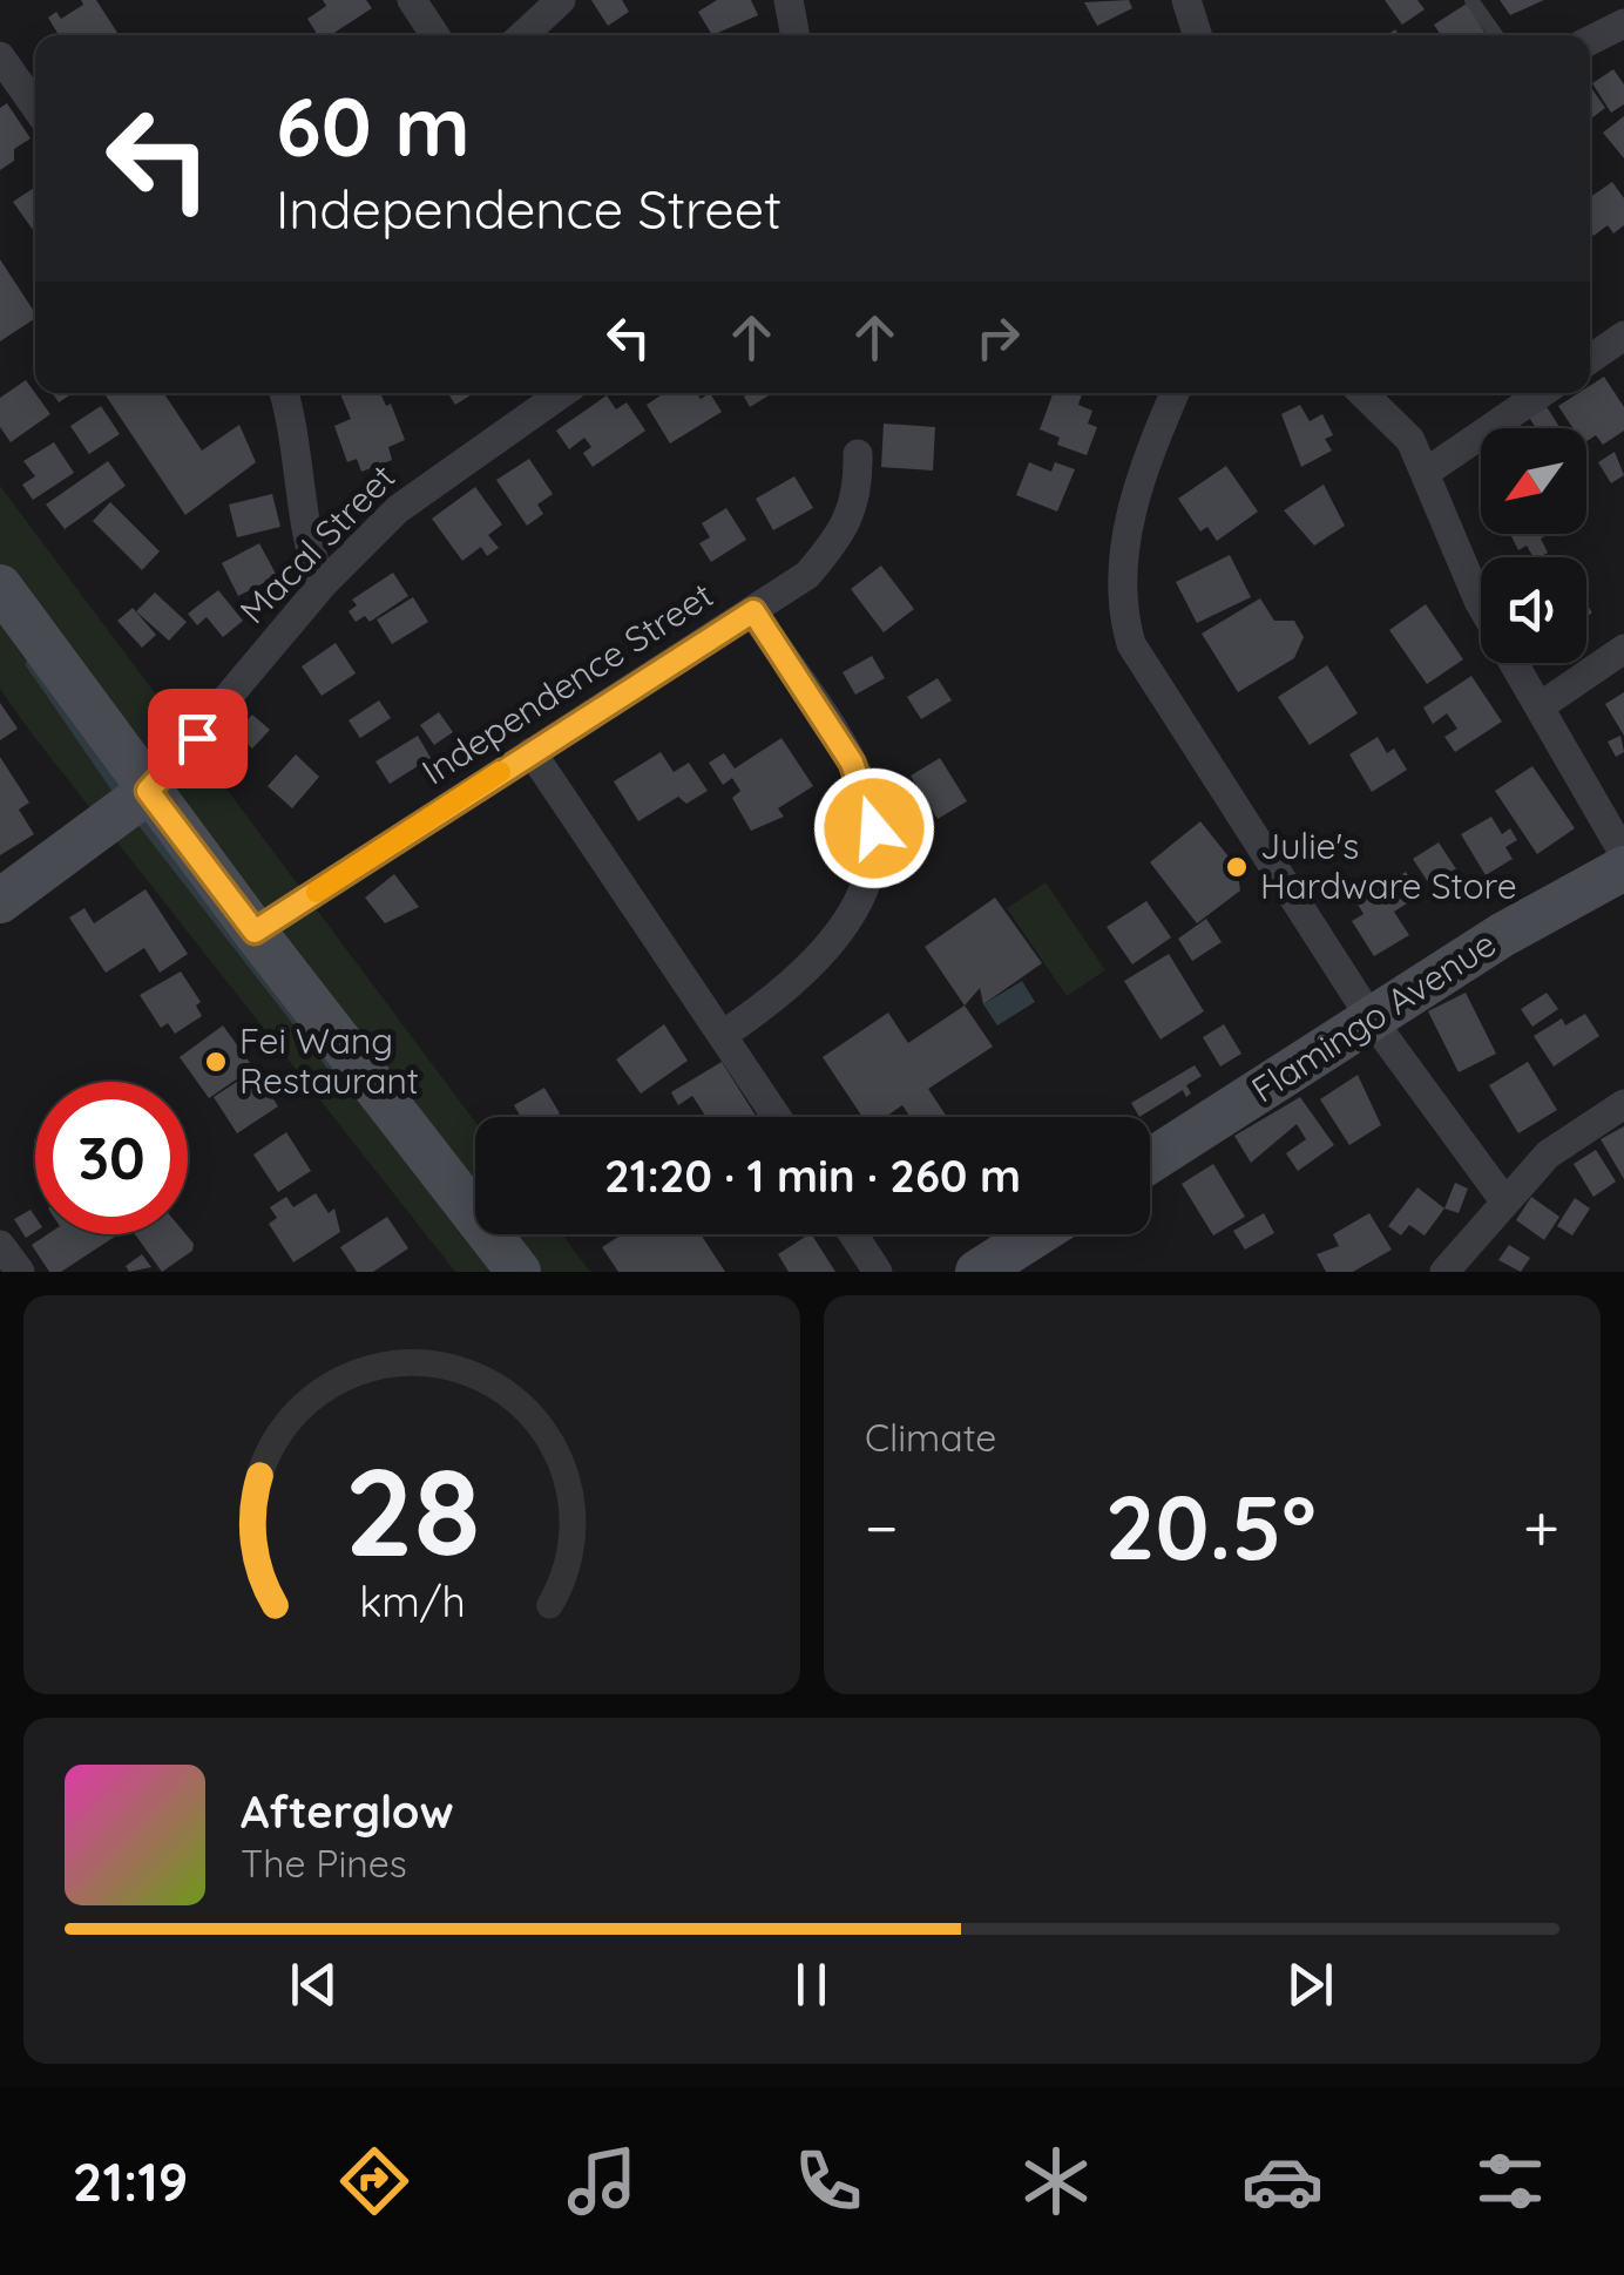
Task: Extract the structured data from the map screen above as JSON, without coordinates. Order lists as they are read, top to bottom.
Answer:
{
  "streets": {
    "street": ["Macal Street", "Independence Street", "Flamingo Avenue"]
  },
  "places": ["Julie's Hardware Store", "Fei Wang Restaurant"],
  "north": "bottom left",
  "page": {
    "turn": ["60 m", "Independence Street"],
    "limit": "30",
    "trip": "21:20 · 1 min · 260 m",
    "tile": "Climate",
    "heat": ["−", "20.5°", "+"],
    "song": ["Afterglow", "The Pines"],
    "tabs": "21:19",
    "gauge": ["28", "km/h"]
  }
}
